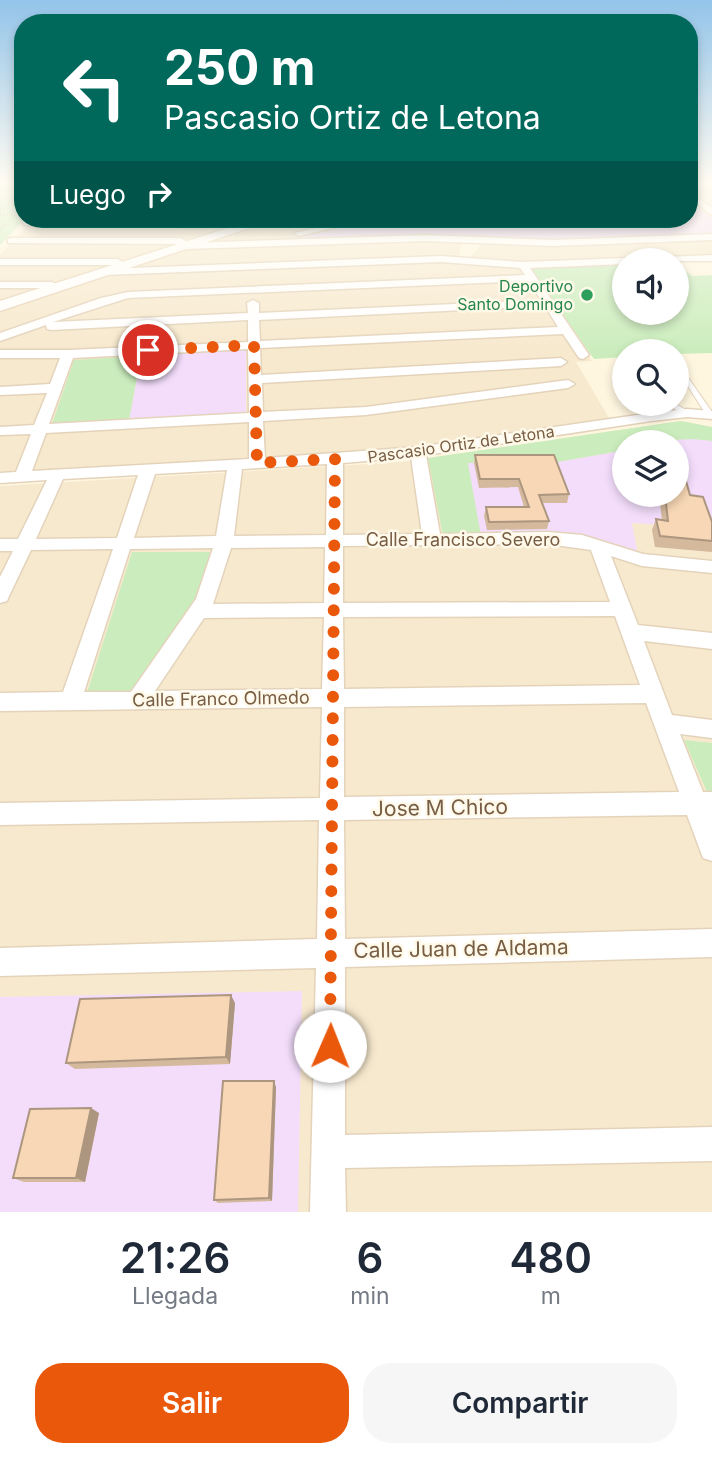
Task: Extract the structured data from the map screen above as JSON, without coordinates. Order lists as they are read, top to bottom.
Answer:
{
  "streets": {
    "street": [
      "Pascasio Ortiz de Letona",
      "Calle Francisco Severo",
      "Calle Franco Olmedo",
      "Jose M Chico",
      "Calle Juan de Aldama"
    ]
  },
  "places": ["Deportivo Santo Domingo"],
  "page": {
    "turn": ["250 m", "Pascasio Ortiz de Letona"],
    "then": "Luego",
    "eta": [
      "21:26",
      "Llegada",
      "6",
      "min",
      "480",
      "m"
    ],
    "buttons": ["Salir", "Compartir"]
  }
}
